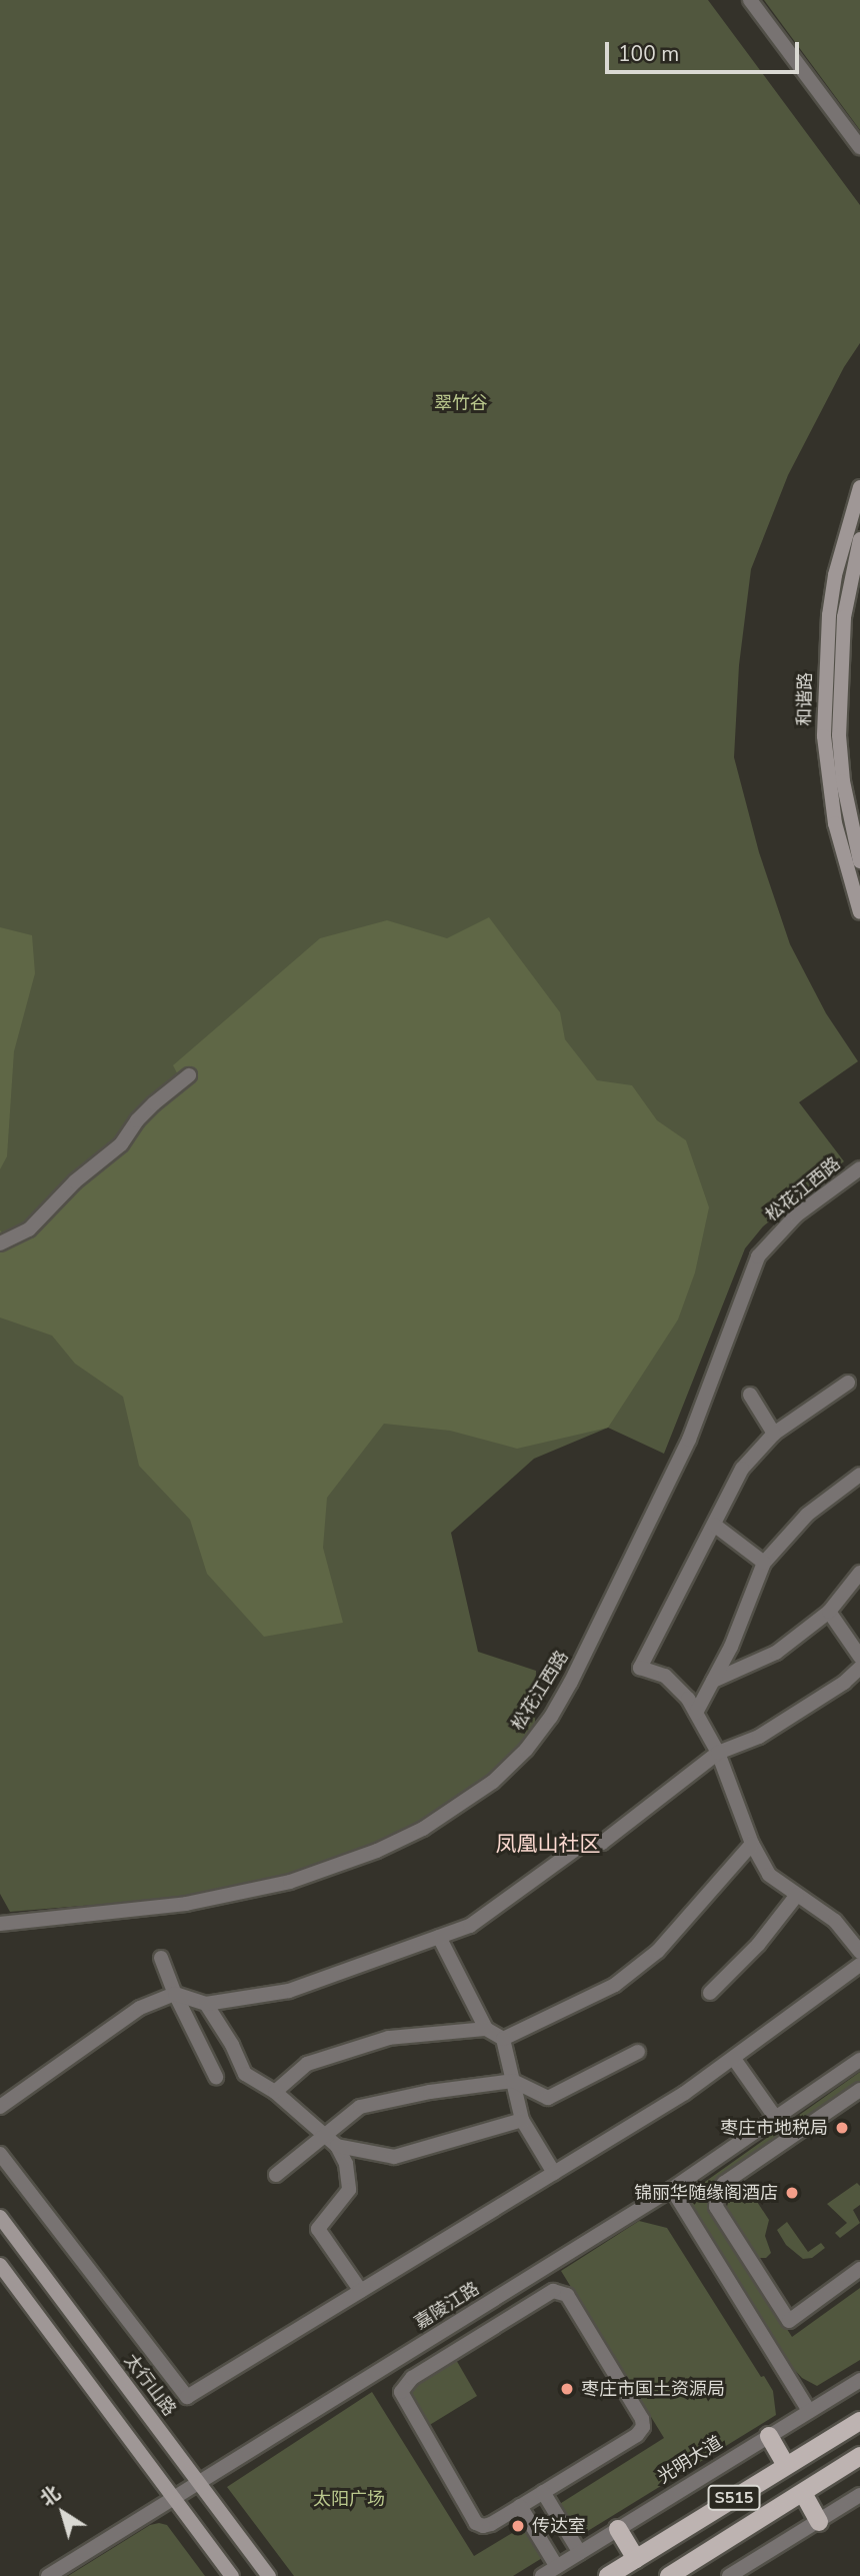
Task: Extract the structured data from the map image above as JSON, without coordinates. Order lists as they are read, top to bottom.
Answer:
{
  "streets": {
    "main road": ["和谐路", "太行山路", "S515"],
    "street": ["松花江西路", "嘉陵江路", "光明大道"]
  },
  "crossings": [
    ["嘉陵江路", "太行山路"]
  ],
  "districts": ["凤凰山社区"],
  "parks": ["翠竹谷", "太阳广场"],
  "places": [
    "枣庄市地税局",
    "锦丽华随缘阁酒店",
    "枣庄市国土资源局",
    "传达室"
  ],
  "scale_bar": "100 m",
  "north": "top left"
}
